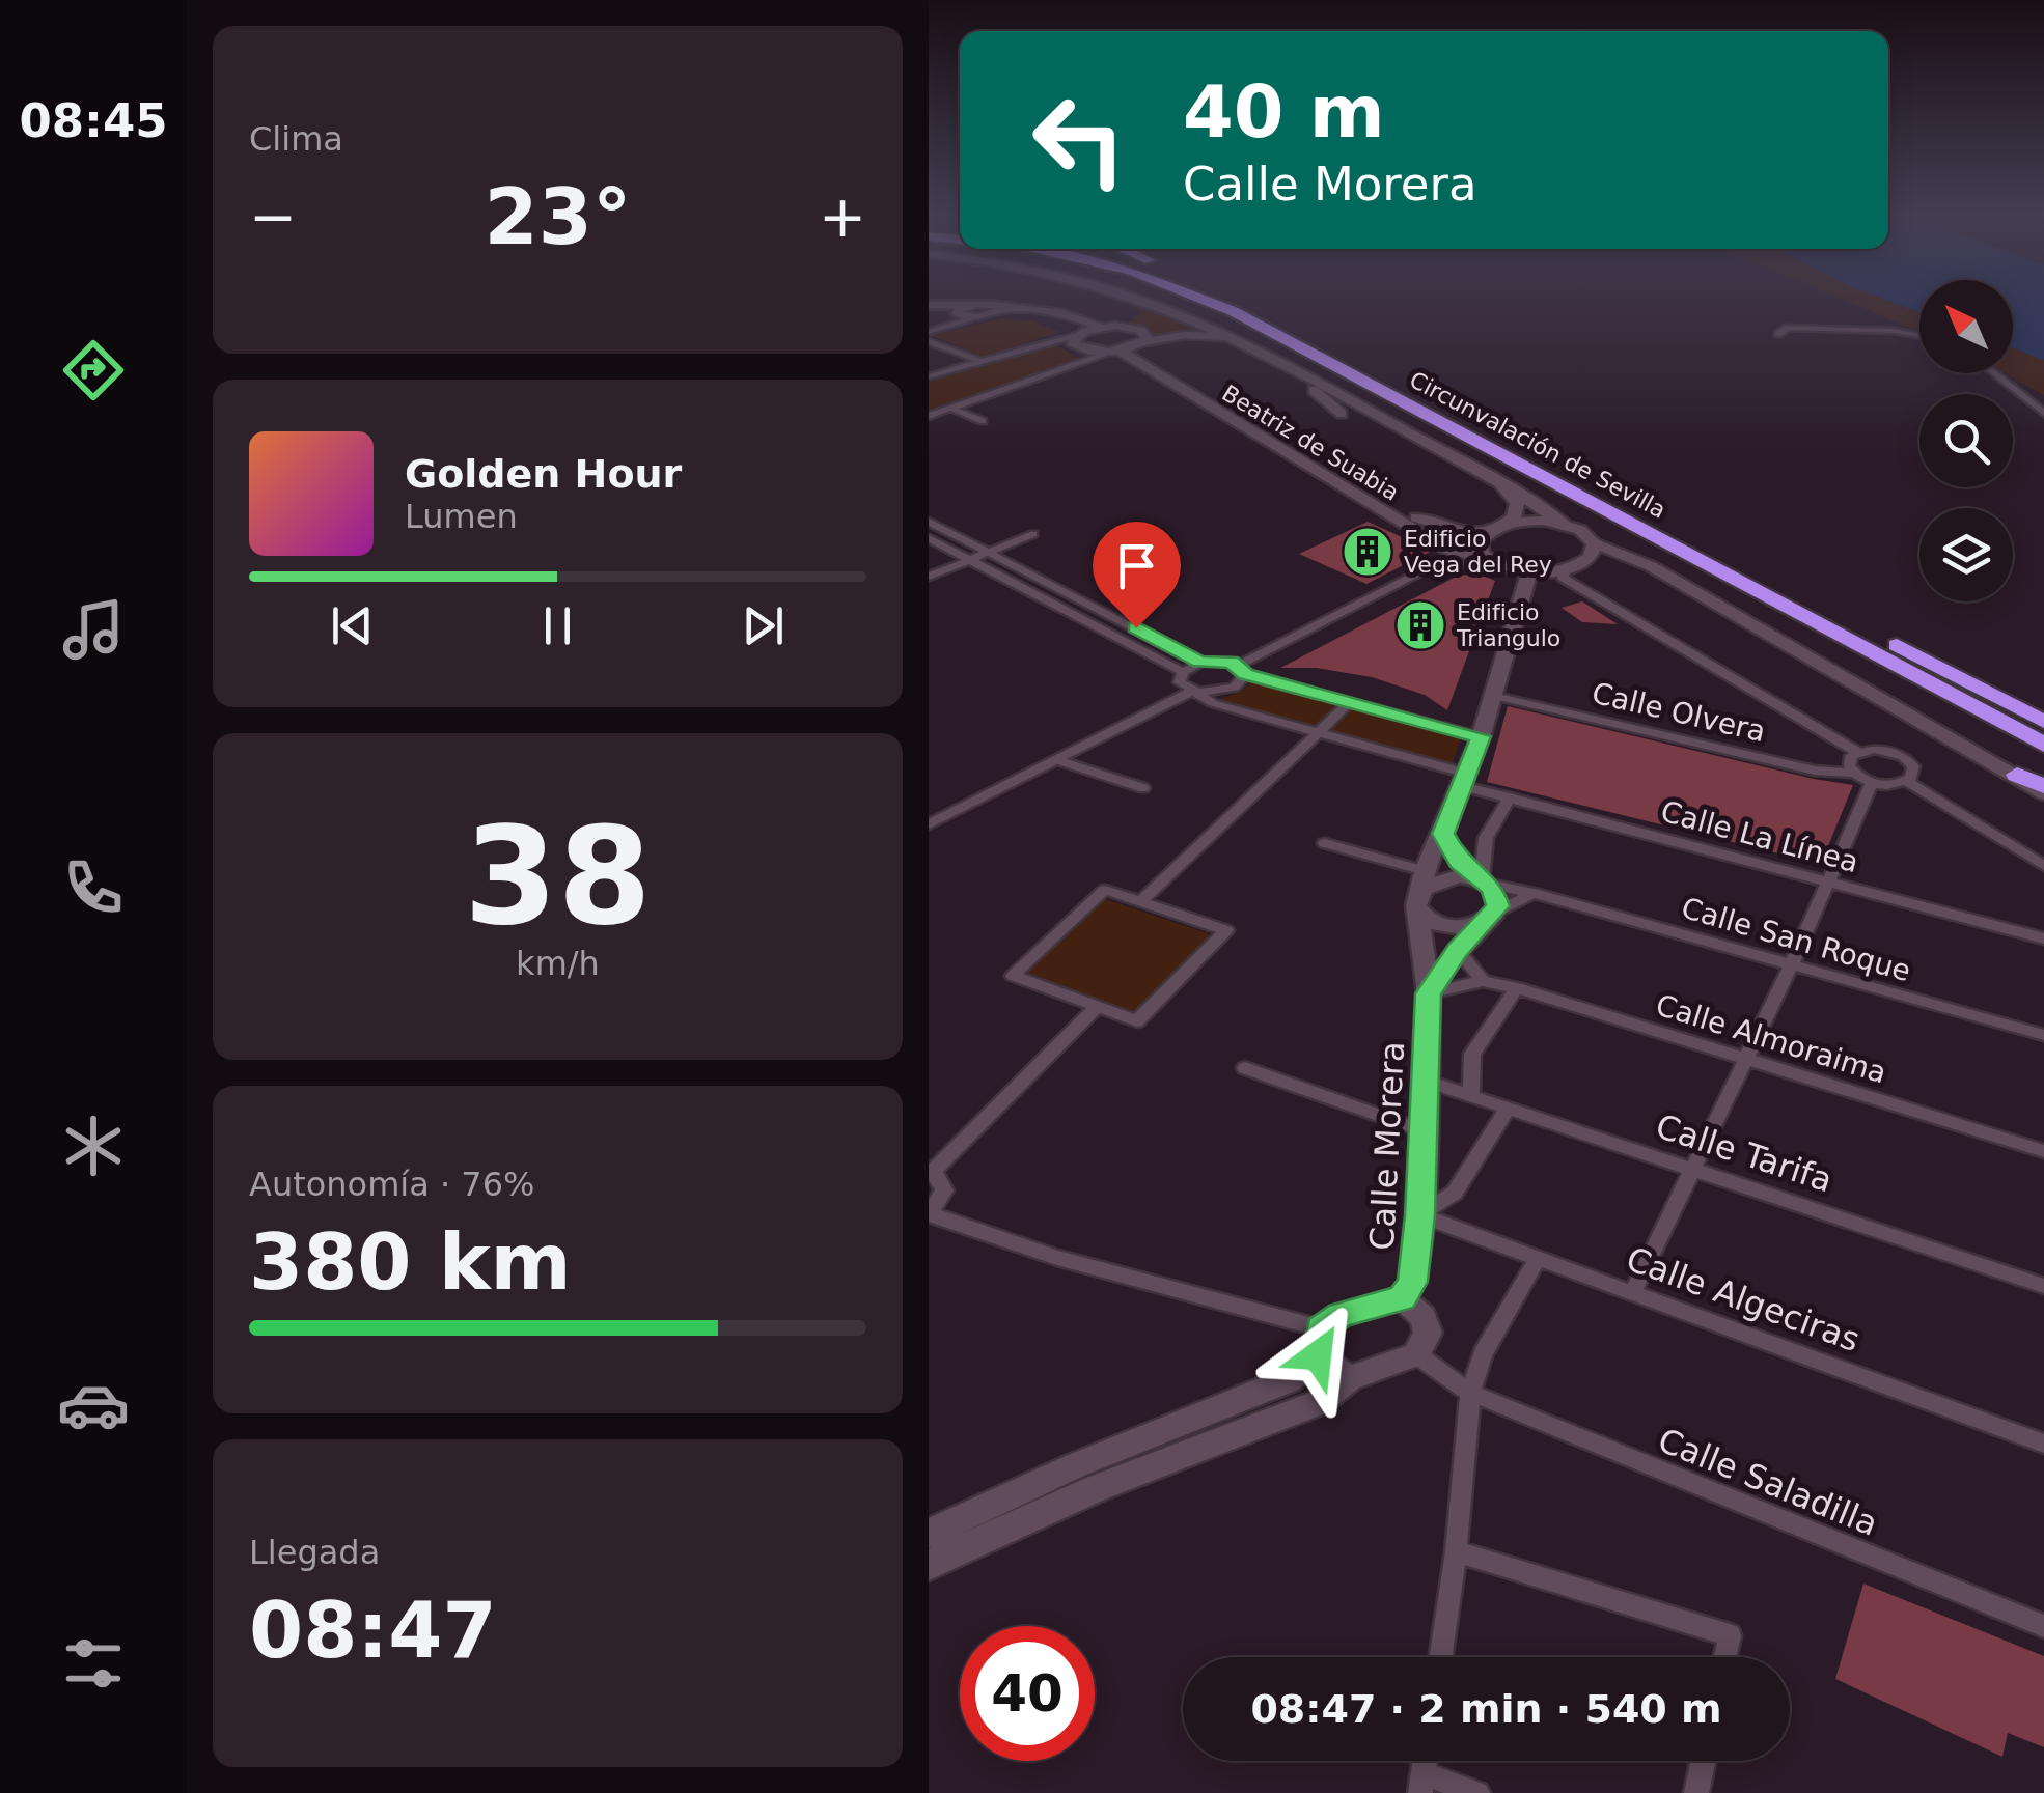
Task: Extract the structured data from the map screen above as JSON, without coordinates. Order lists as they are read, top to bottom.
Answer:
{
  "streets": {
    "highway": ["Circunvalación de Sevilla"],
    "street": [
      "Beatriz de Suabia",
      "Calle Olvera",
      "Calle La Línea",
      "Calle San Roque",
      "Calle Almoraima",
      "Calle Morera",
      "Calle Tarifa",
      "Calle Algeciras",
      "Calle Saladilla"
    ]
  },
  "crossings": [
    ["Calle San Roque", "Calle Morera"],
    ["Calle Morera", "Calle Tarifa"],
    ["Calle Morera", "Calle Algeciras"]
  ],
  "places": {
    "building": ["Edificio Vega del Rey", "Edificio Triangulo"]
  },
  "north": "top left",
  "page": {
    "tabs": "08:45",
    "tile": [
      "Clima",
      ["38", "km/h"],
      ["Autonomía · 76%", "380 km"],
      ["Llegada", "08:47"]
    ],
    "turn": ["40 m", "Calle Morera"],
    "heat": ["−", "23°", "+"],
    "song": ["Golden Hour", "Lumen"],
    "limit": "40",
    "trip": "08:47 · 2 min · 540 m"
  }
}
